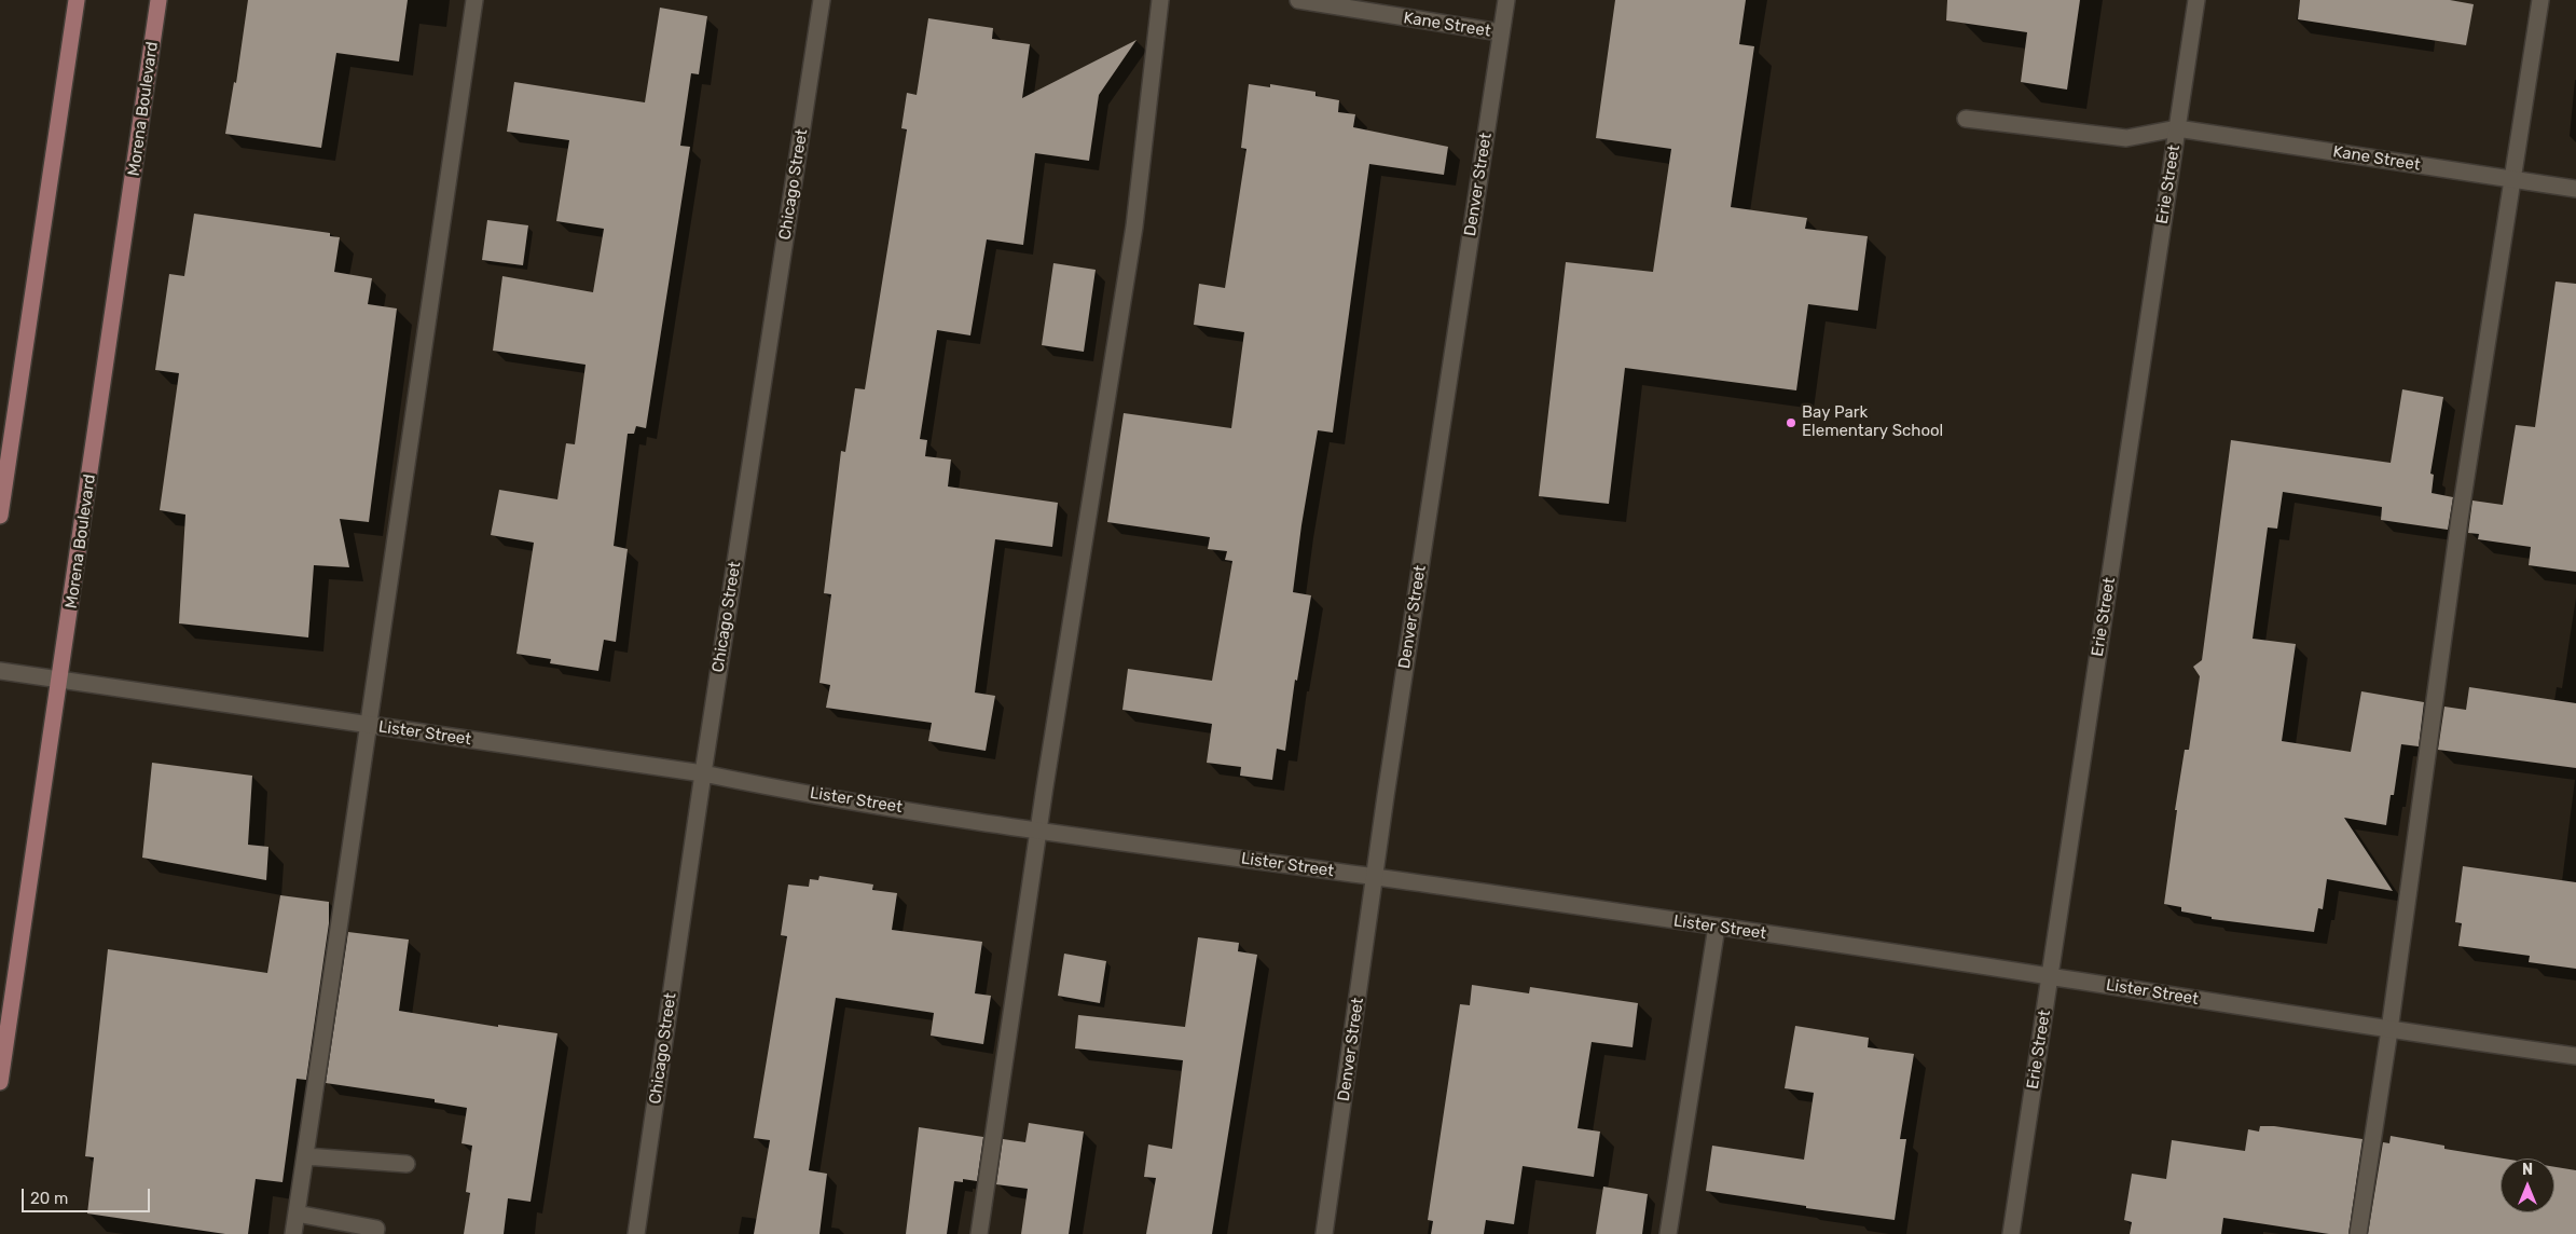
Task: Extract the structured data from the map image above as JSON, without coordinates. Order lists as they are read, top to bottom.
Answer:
{
  "streets": {
    "main road": ["Morena Boulevard"],
    "street": [
      "Kane Street",
      "Chicago Street",
      "Denver Street",
      "Erie Street",
      "Lister Street"
    ]
  },
  "crossings": [
    ["Kane Street", "Denver Street"],
    ["Kane Street", "Erie Street"],
    ["Morena Boulevard", "Lister Street"],
    ["Chicago Street", "Lister Street"],
    ["Denver Street", "Lister Street"],
    ["Erie Street", "Lister Street"]
  ],
  "places": ["Bay Park Elementary School"],
  "scale_bar": "20 m",
  "north": "top"
}
